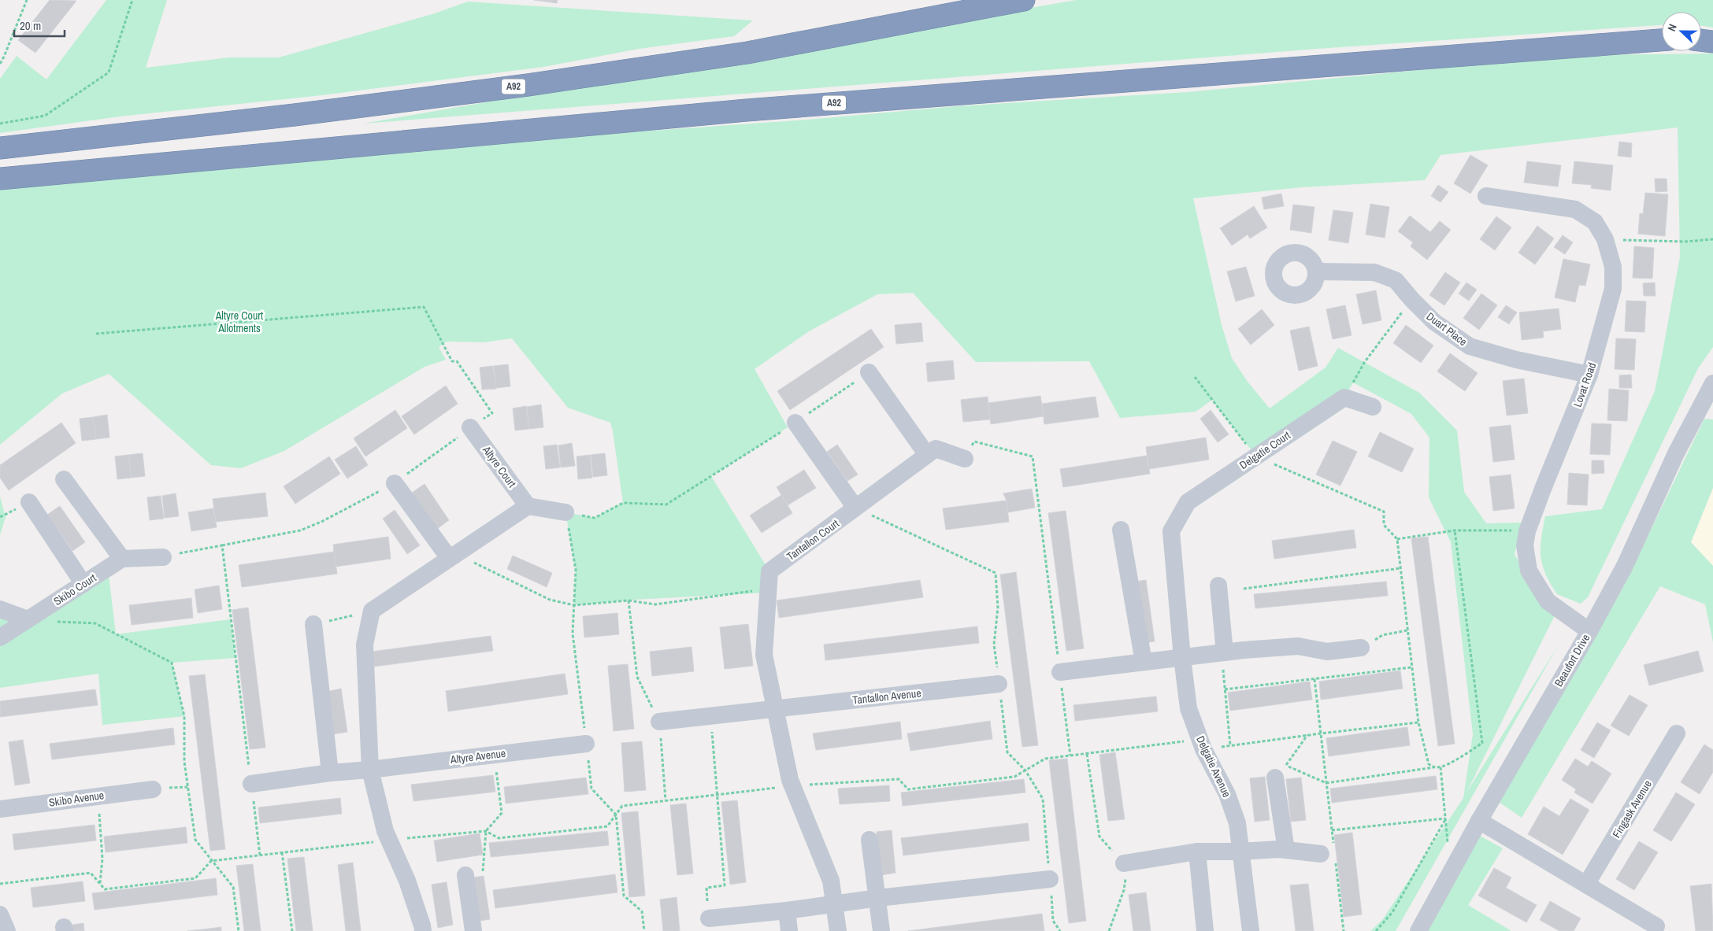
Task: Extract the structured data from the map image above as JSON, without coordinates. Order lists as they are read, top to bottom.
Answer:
{
  "streets": {
    "highway": ["A92"],
    "street": [
      "Duart Place",
      "Lovat Road",
      "Delgatie Court",
      "Altyre Court",
      "Tantallon Court",
      "Skibo Court",
      "Beaufort Drive",
      "Tantallon Avenue",
      "Altyre Avenue",
      "Delgatie Avenue",
      "Skibo Avenue",
      "Fingask Avenue"
    ]
  },
  "crossings": [
    ["Duart Place", "Lovat Road"],
    ["Lovat Road", "Beaufort Drive"],
    ["Delgatie Court", "Delgatie Avenue"]
  ],
  "parks": ["Altyre Court Allotments"],
  "scale_bar": "20 m",
  "north": "left"
}
